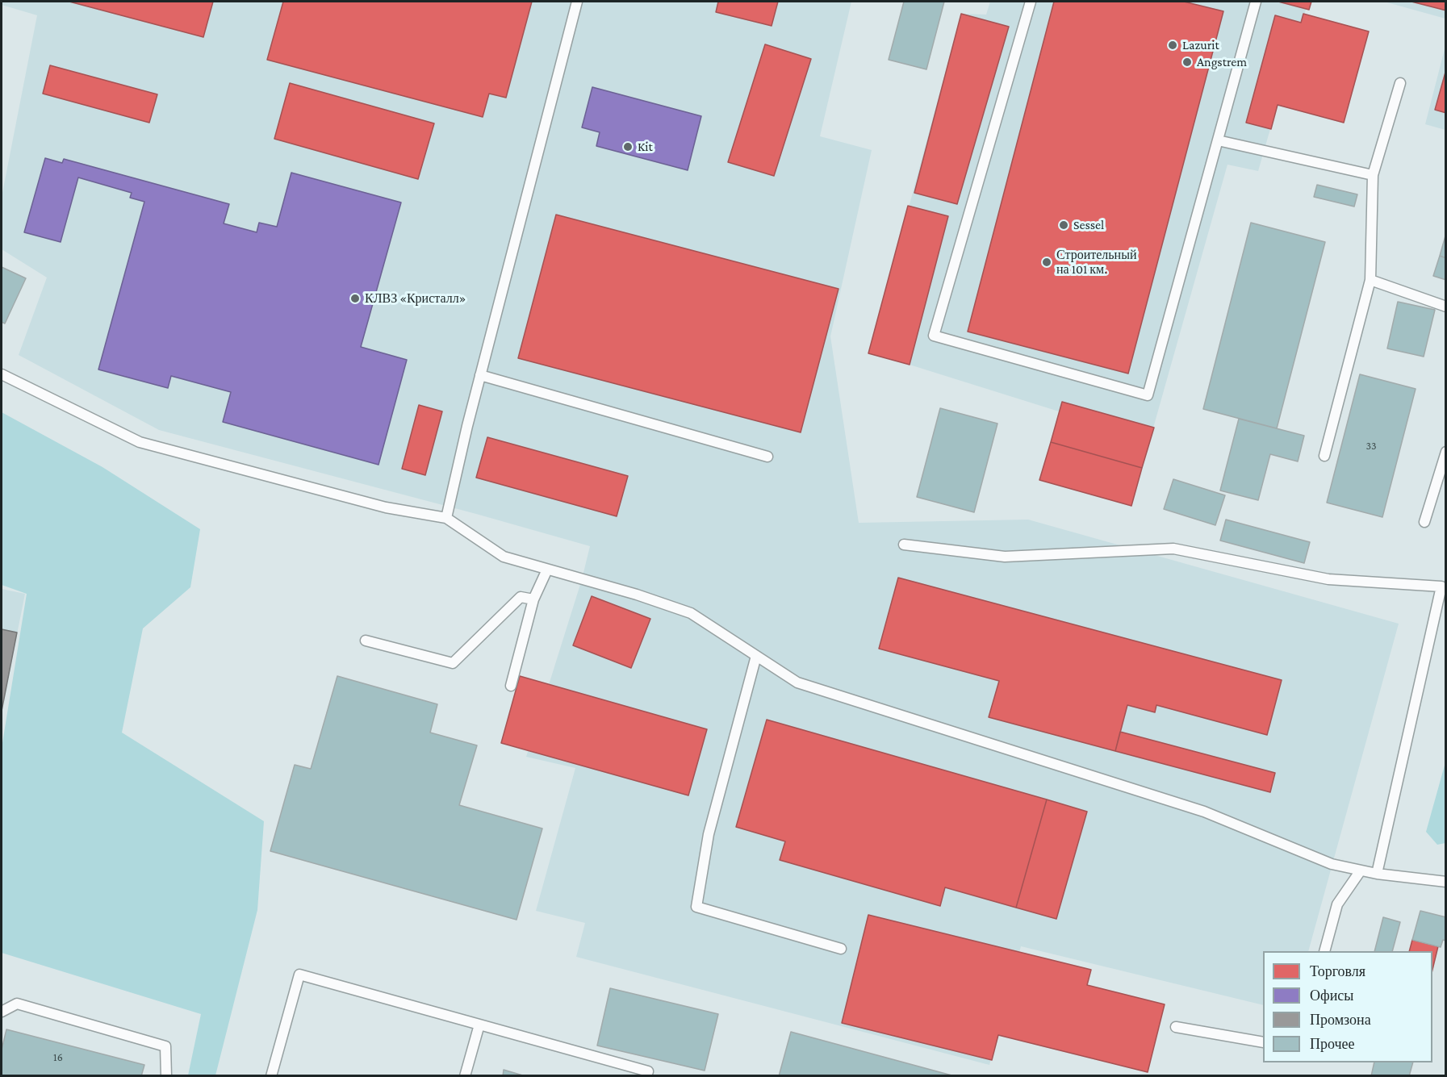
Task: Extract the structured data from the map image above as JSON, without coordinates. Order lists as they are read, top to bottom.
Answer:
{
  "places": [
    "Lazurit",
    "Angstrem",
    "Kit",
    "Sessel",
    "Строительный на 101 км.",
    "КЛВЗ «Кристалл»"
  ],
  "house_numbers": ["33", "16"],
  "legend": [
    "Торговля",
    "Офисы",
    "Промзона",
    "Прочее"
  ]
}
